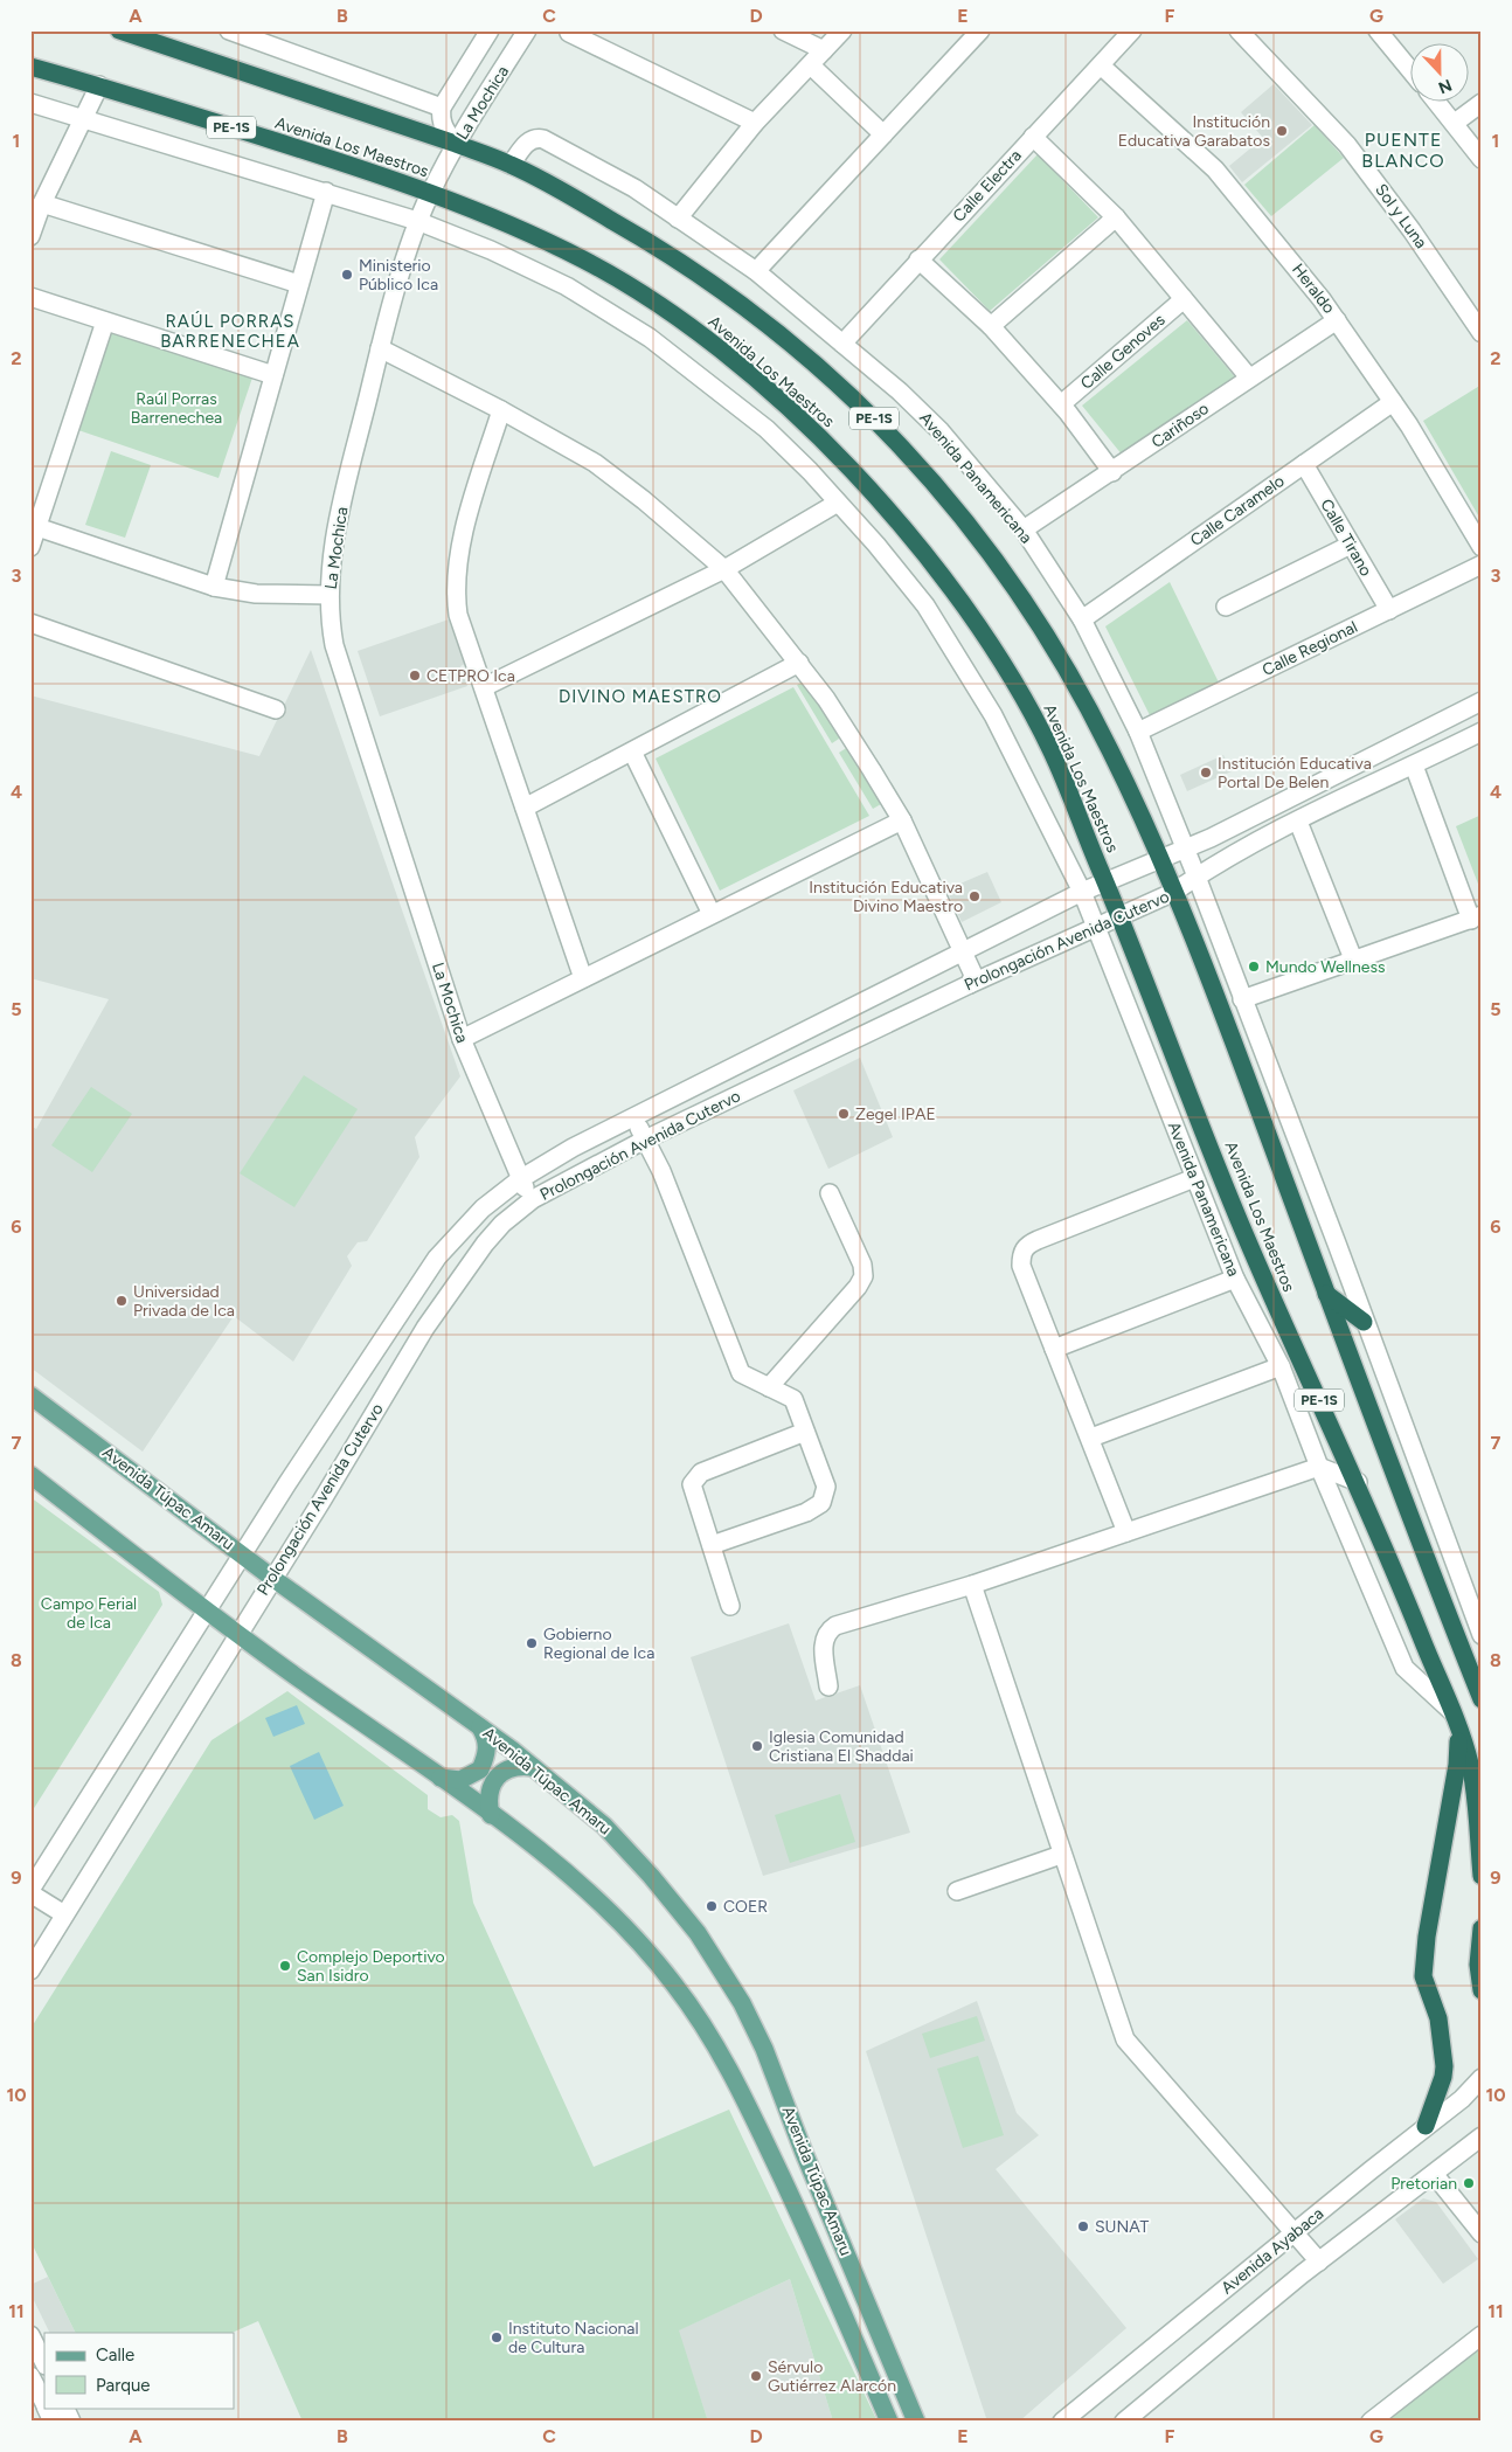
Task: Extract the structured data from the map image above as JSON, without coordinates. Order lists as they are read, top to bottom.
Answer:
{
  "streets": {
    "highway": ["PE-1S", "Avenida Los Maestros"],
    "main road": ["Avenida Túpac Amaru"],
    "street": [
      "La Mochica",
      "Calle Electra",
      "Sol y Luna",
      "Heraldo",
      "Calle Genoves",
      "Cariñoso",
      "Avenida Panamericana",
      "Calle Caramelo",
      "Calle Tirano",
      "Calle Regional",
      "Prolongación Avenida Cutervo",
      "Avenida Ayabaca"
    ]
  },
  "crossings": [
    ["La Mochica", "Avenida Los Maestros"],
    ["La Mochica", "Avenida Panamericana"],
    ["La Mochica", "Prolongación Avenida Cutervo"],
    ["Avenida Los Maestros", "Avenida Panamericana"],
    ["Avenida Los Maestros", "Prolongación Avenida Cutervo"],
    ["Calle Electra", "Heraldo"],
    ["Calle Electra", "Avenida Panamericana"],
    ["Heraldo", "Cariñoso"],
    ["Heraldo", "Calle Caramelo"],
    ["Cariñoso", "Avenida Panamericana"],
    ["Avenida Panamericana", "Calle Caramelo"],
    ["Avenida Panamericana", "Calle Regional"],
    ["Avenida Panamericana", "Prolongación Avenida Cutervo"],
    ["Calle Caramelo", "Calle Tirano"],
    ["Calle Tirano", "Calle Regional"],
    ["Prolongación Avenida Cutervo", "Avenida Túpac Amaru"]
  ],
  "districts": ["PUENTE BLANCO", "RAÚL PORRAS BARRENECHEA", "DIVINO MAESTRO"],
  "parks": ["Raúl Porras Barrenechea", "Campo Ferial de Ica"],
  "places": [
    "Institución Educativa Garabatos",
    "Ministerio Público Ica",
    "CETPRO Ica",
    "Institución Educativa Portal De Belen",
    "Institución Educativa Divino Maestro",
    "Mundo Wellness",
    "Zegel IPAE",
    "Universidad Privada de Ica",
    "Gobierno Regional de Ica",
    "Iglesia Comunidad Cristiana El Shaddai",
    "COER",
    "Complejo Deportivo San Isidro",
    "Pretorian",
    "SUNAT",
    "Instituto Nacional de Cultura",
    "Sérvulo Gutiérrez Alarcón"
  ],
  "legend": ["Calle", "Parque"],
  "north": "bottom",
  "grid": {
    "columns": [
      "A",
      "B",
      "C",
      "D",
      "E",
      "F",
      "G"
    ],
    "rows": [
      "1",
      "2",
      "3",
      "4",
      "5",
      "6",
      "7",
      "8",
      "9",
      "10",
      "11"
    ]
  }
}
